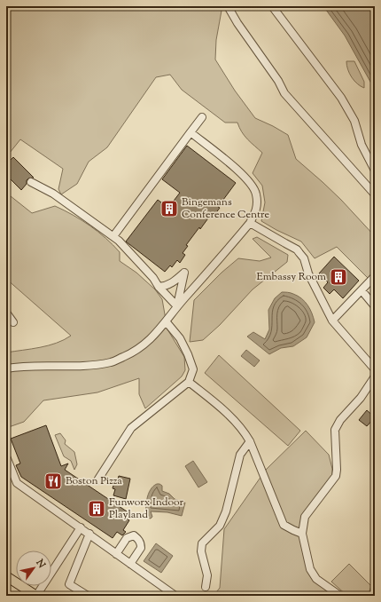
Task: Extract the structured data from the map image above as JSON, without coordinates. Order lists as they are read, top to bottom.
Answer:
{
  "places": {
    "building": ["Bingemans Conference Centre", "Embassy Room", "Funworx Indoor Playland"],
    "restaurant": ["Boston Pizza"]
  },
  "north": "top right"
}
